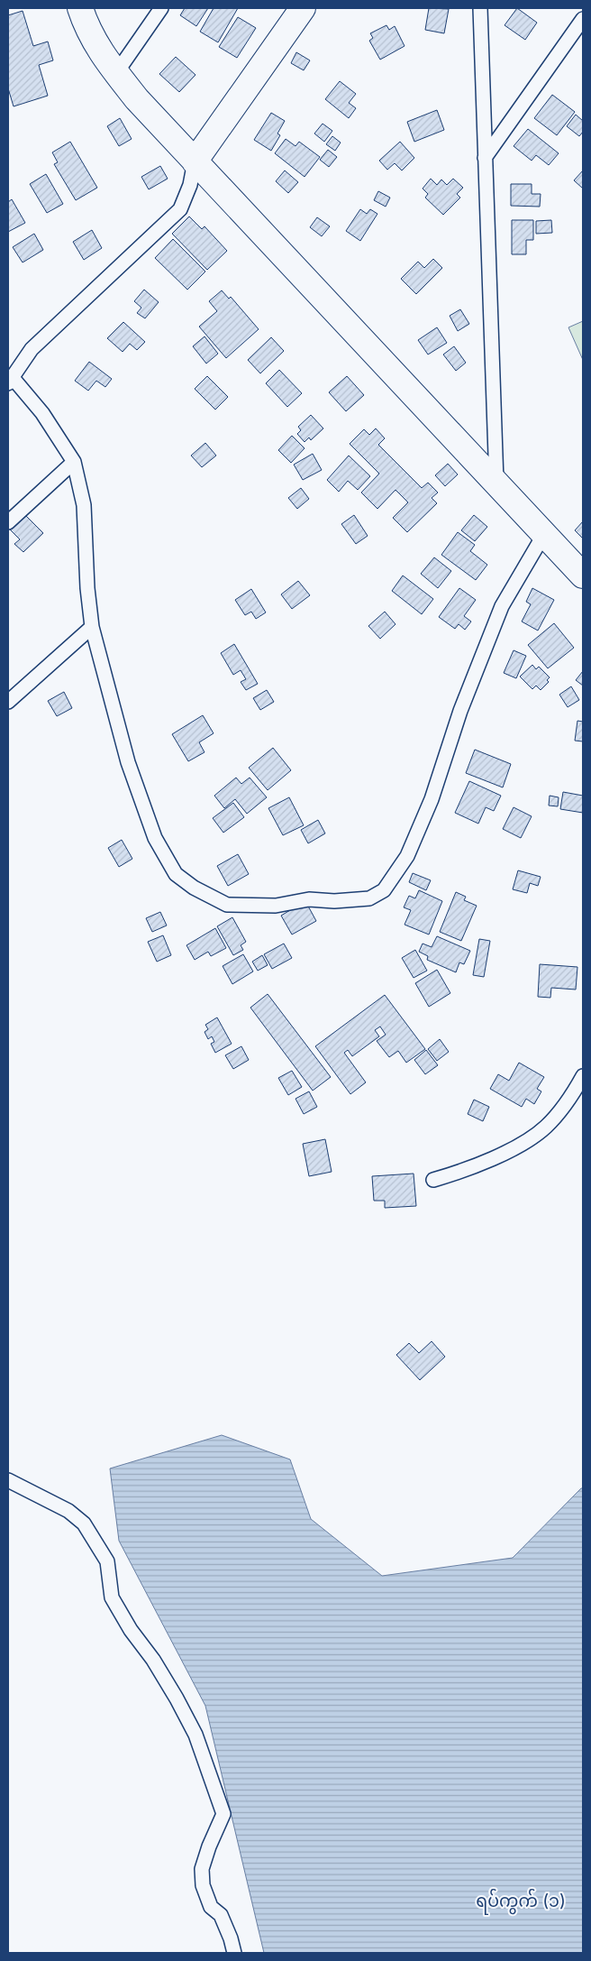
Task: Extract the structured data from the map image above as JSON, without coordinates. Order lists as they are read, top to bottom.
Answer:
{
  "districts": ["ရပ်ကွက် (၁)"]
}
